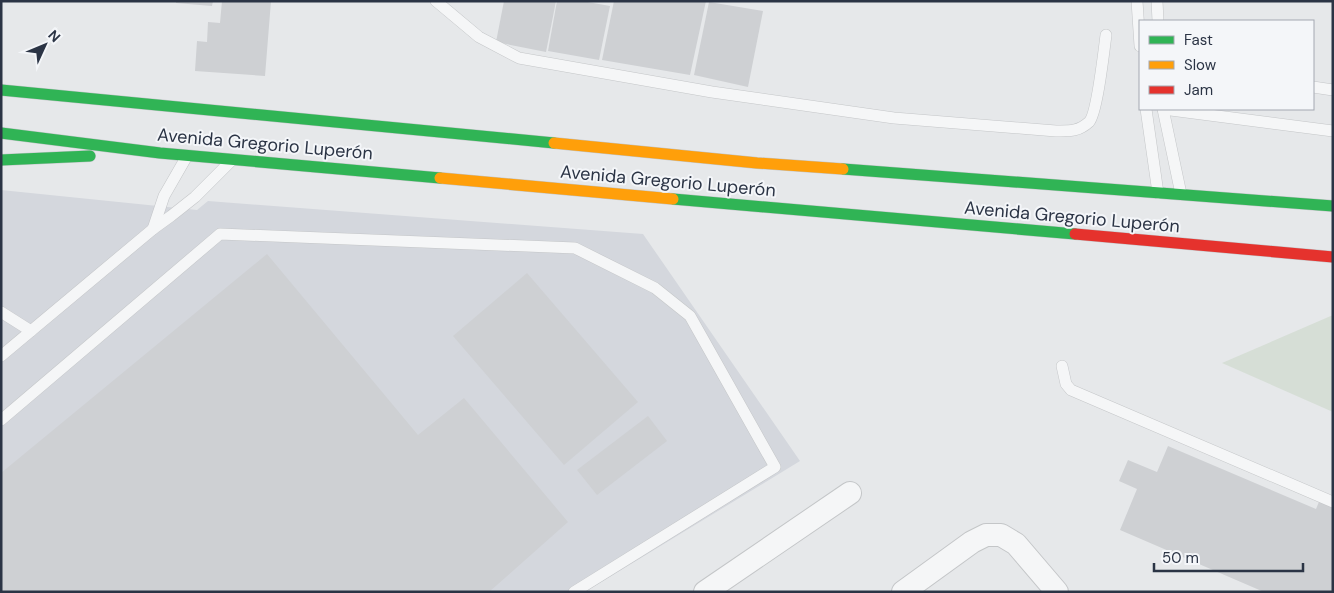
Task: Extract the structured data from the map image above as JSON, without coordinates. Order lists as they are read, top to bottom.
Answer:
{
  "streets": {
    "main road": ["Avenida Gregorio Luperón"]
  },
  "legend": ["Fast", "Slow", "Jam"],
  "scale_bar": "50 m",
  "north": "top right"
}
